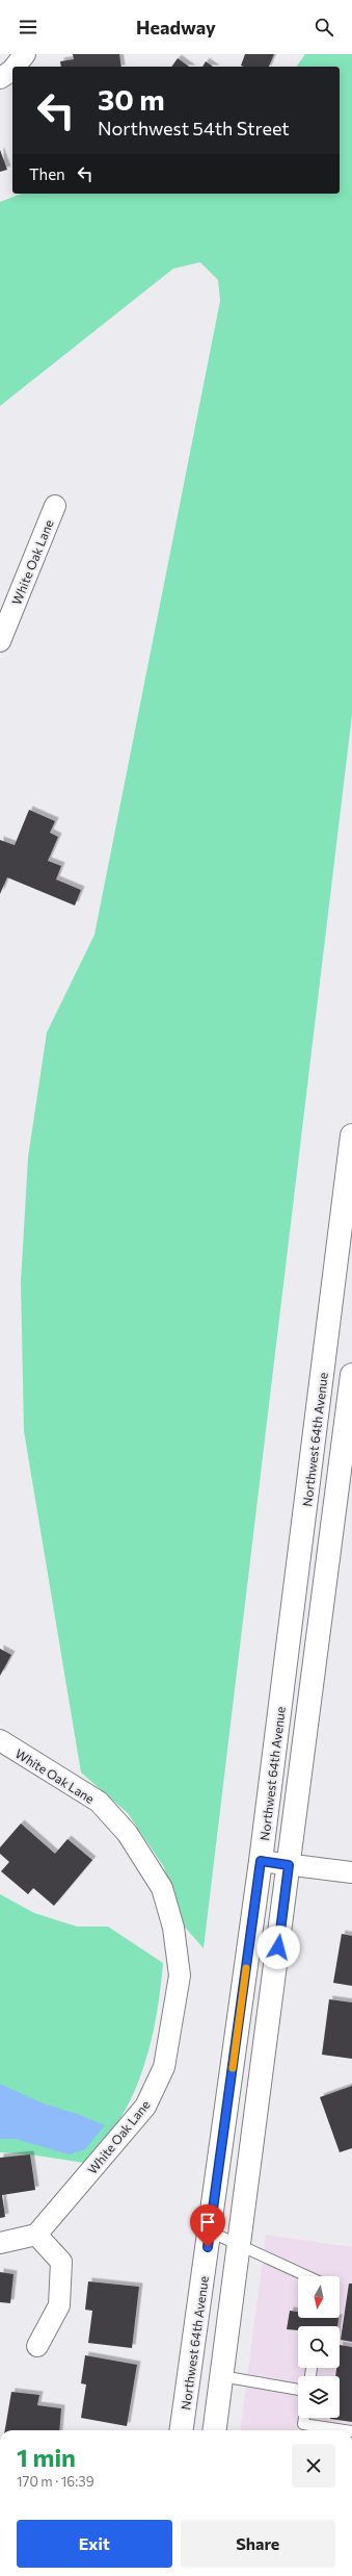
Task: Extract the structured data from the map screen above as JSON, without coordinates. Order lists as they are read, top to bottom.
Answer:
{
  "streets": {
    "main road": ["Northwest 64th Avenue"],
    "street": ["White Oak Lane"]
  },
  "north": "bottom",
  "page": {
    "header": "Headway",
    "turn": ["30 m", "Northwest 54th Street"],
    "then": "Then",
    "heading": ["1 min", "170 m · 16:39"],
    "buttons": ["Exit", "Share"]
  }
}
